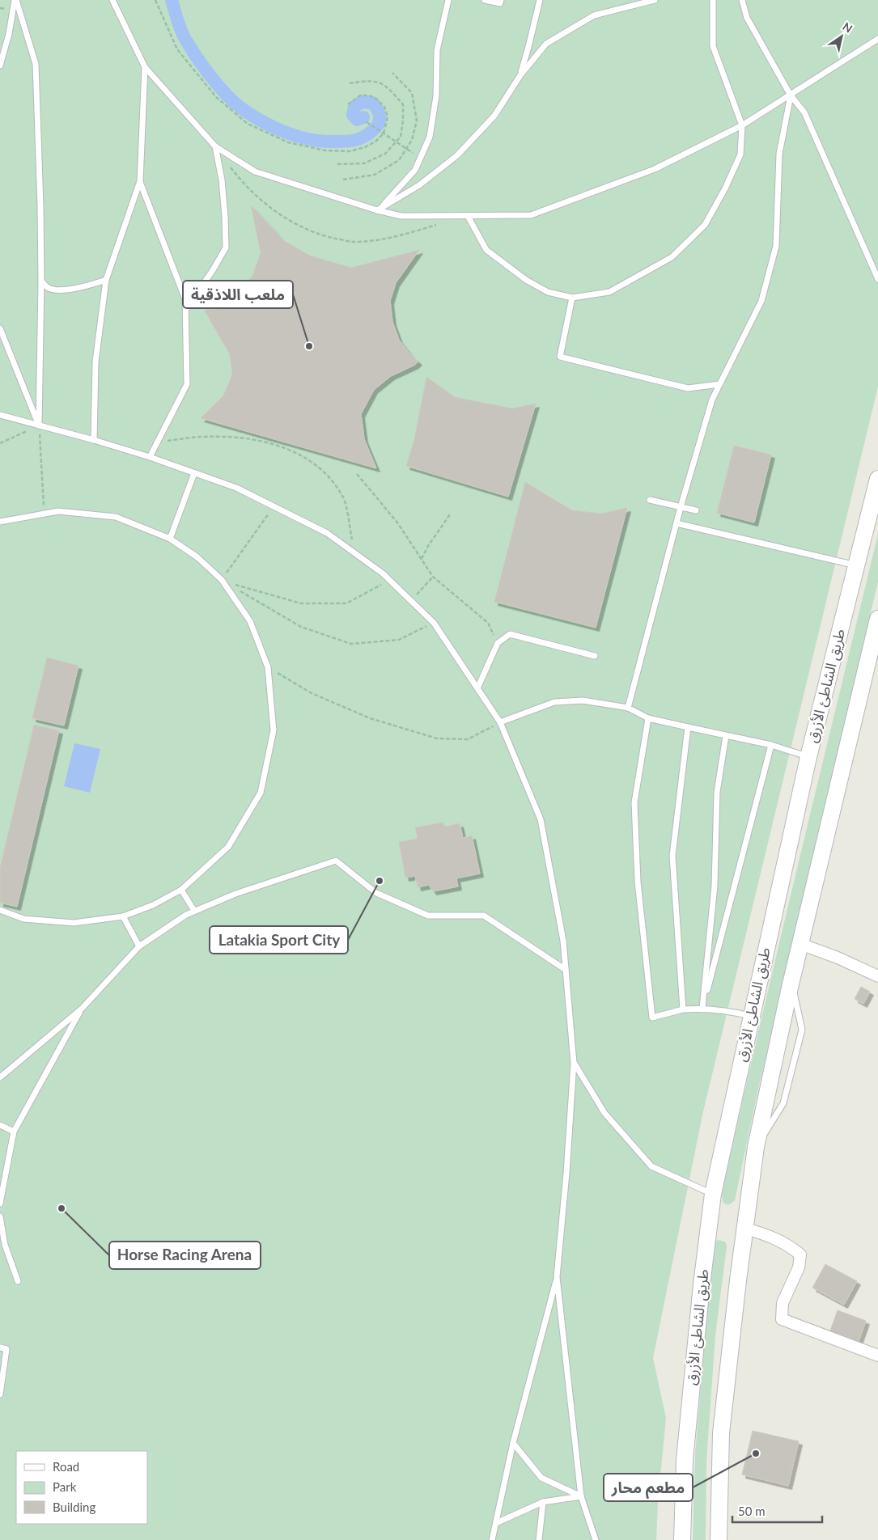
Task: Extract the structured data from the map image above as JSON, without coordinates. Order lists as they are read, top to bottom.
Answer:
{
  "streets": {
    "main road": ["طريق الشاطئ الأزرق"]
  },
  "places": [
    "ملعب اللاذقية",
    "Latakia Sport City",
    "Horse Racing Arena",
    "مطعم محار"
  ],
  "legend": ["Road", "Park", "Building"],
  "scale_bar": "50 m",
  "north": "top right"
}
